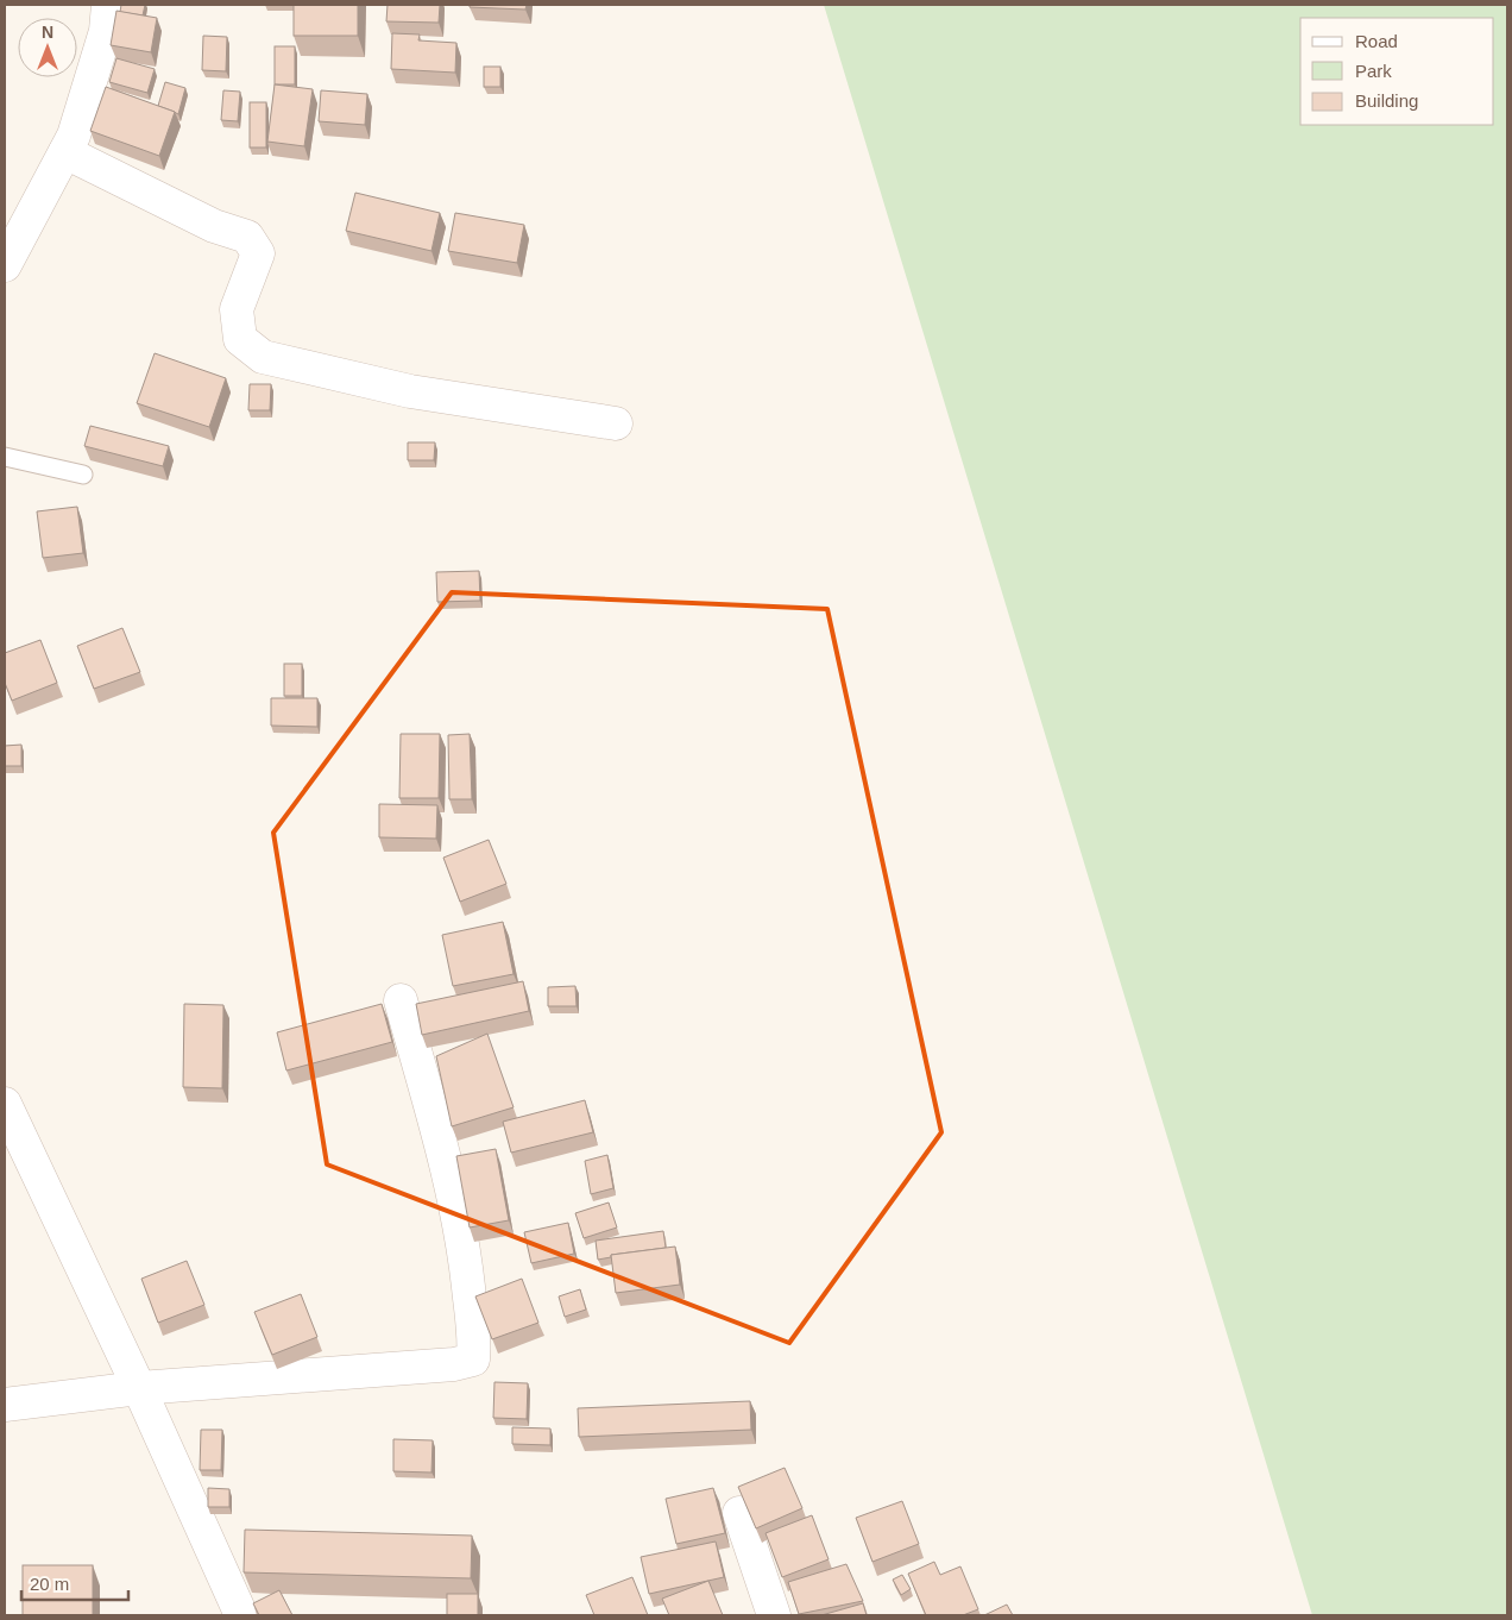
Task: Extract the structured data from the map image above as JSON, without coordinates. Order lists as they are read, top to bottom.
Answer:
{
  "legend": ["Road", "Park", "Building"],
  "scale_bar": "20 m",
  "north": "top"
}
